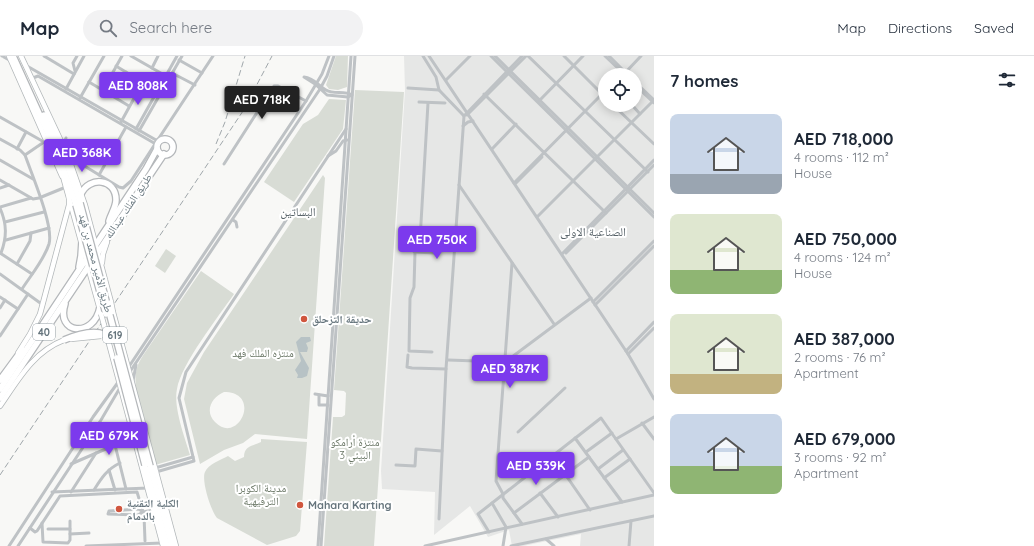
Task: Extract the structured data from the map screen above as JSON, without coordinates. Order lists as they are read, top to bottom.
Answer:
{
  "streets": {
    "highway": [
      "طريق الملك عبدالله",
      "طريق الأمير محمد بن فهد",
      "40",
      "619"
    ]
  },
  "districts": ["البساتين", "الصناعية الاولى"],
  "parks": ["منتزه الملك فهد", "منتزة أرامكو البيئي 3", "مدينة الكوبرا الترفيهية"],
  "places": ["حديقة التزحلق", "Mahara Karting", "الكلية التقنية بالدمام"],
  "page": {
    "header": "Map",
    "search": "Search here",
    "nav": ["Map", "Directions", "Saved"],
    "heading": "7 homes",
    "price": [
      "AED 808K",
      "AED 718K",
      "AED 368K",
      "AED 750K",
      "AED 387K",
      "AED 679K",
      "AED 539K"
    ],
    "list": [
      {
        "name": "AED 718,000",
        "note": "4 rooms · 112 m² · House"
      },
      {
        "name": "AED 750,000",
        "note": "4 rooms · 124 m² · House"
      },
      {
        "name": "AED 387,000",
        "note": "2 rooms · 76 m² · Apartment"
      },
      {
        "name": "AED 679,000",
        "note": "3 rooms · 92 m² · Apartment"
      }
    ]
  }
}
